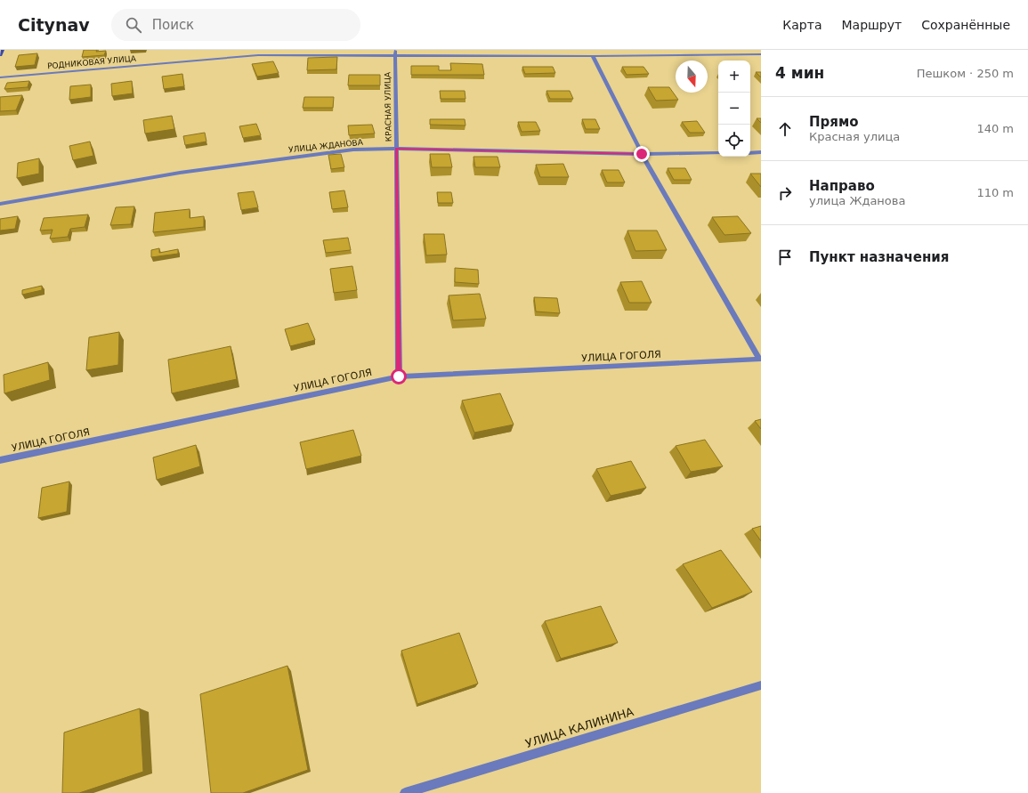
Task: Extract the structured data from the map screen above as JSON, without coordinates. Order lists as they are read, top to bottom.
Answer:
{
  "streets": {
    "street": [
      "РОДНИКОВАЯ УЛИЦА",
      "КРАСНАЯ УЛИЦА",
      "УЛИЦА ЖДАНОВА",
      "УЛИЦА ГОГОЛЯ",
      "УЛИЦА КАЛИНИНА"
    ]
  },
  "crossings": [
    ["РОДНИКОВАЯ УЛИЦА", "КРАСНАЯ УЛИЦА"],
    ["КРАСНАЯ УЛИЦА", "УЛИЦА ЖДАНОВА"],
    ["КРАСНАЯ УЛИЦА", "УЛИЦА ГОГОЛЯ"]
  ],
  "north": "bottom",
  "page": {
    "header": "Citynav",
    "search": "Поиск",
    "nav": ["Карта", "Маршрут", "Сохранённые"],
    "heading": ["4 мин", "Пешком · 250 m"],
    "map_buttons": ["+", "−"],
    "list": [
      ["Прямо", "Красная улица", "140 m"],
      ["Направо", "улица Жданова", "110 m"],
      "Пункт назначения"
    ]
  }
}
